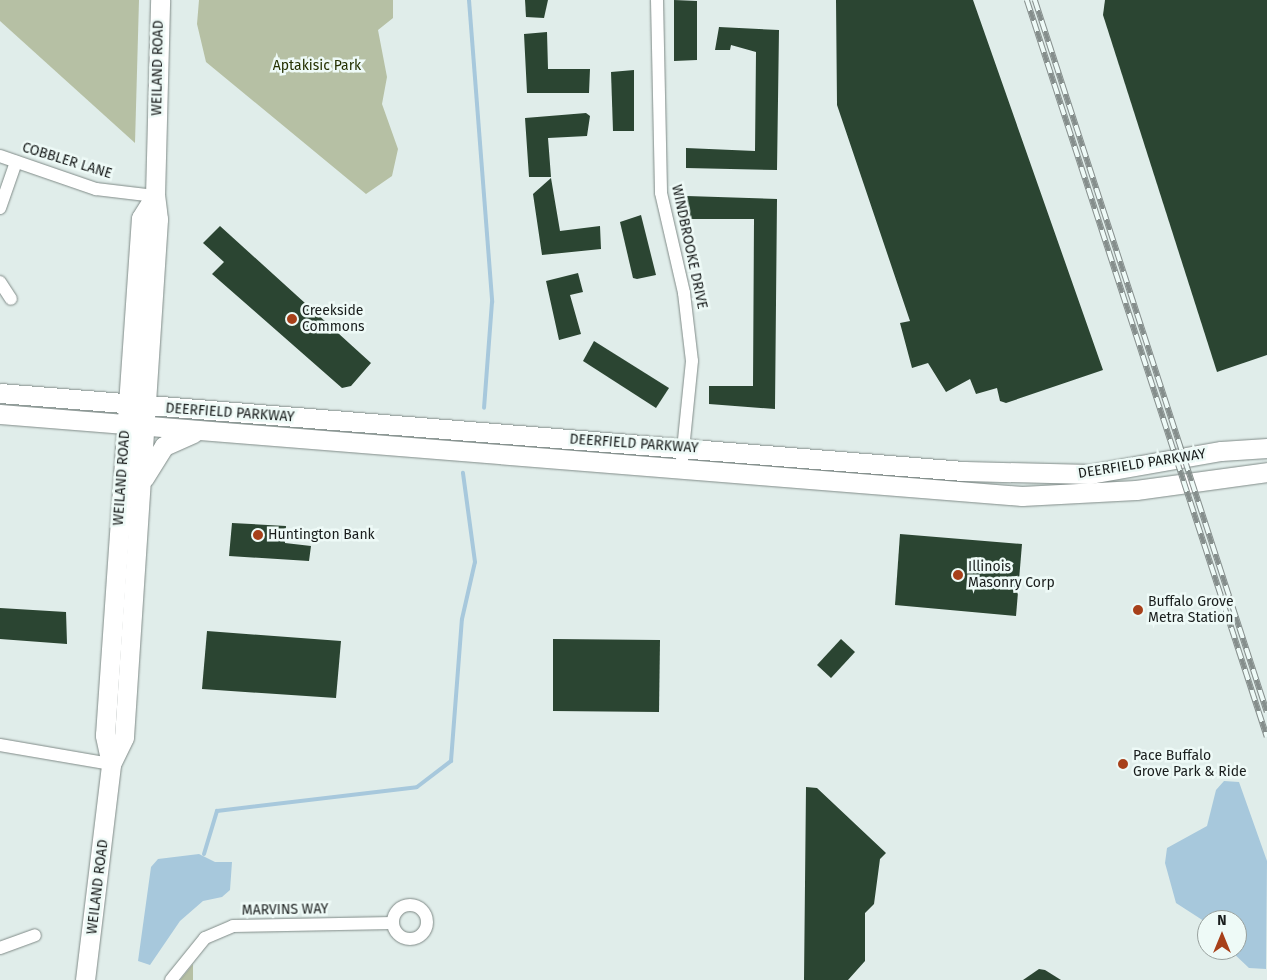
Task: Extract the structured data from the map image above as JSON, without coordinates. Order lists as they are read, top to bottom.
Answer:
{
  "streets": {
    "main road": ["WEILAND ROAD", "DEERFIELD PARKWAY"],
    "street": ["COBBLER LANE", "WINDBROOKE DRIVE", "MARVINS WAY"]
  },
  "crossings": [
    ["WEILAND ROAD", "COBBLER LANE"],
    ["WEILAND ROAD", "DEERFIELD PARKWAY"],
    ["WINDBROOKE DRIVE", "DEERFIELD PARKWAY"]
  ],
  "parks": ["Aptakisic Park"],
  "places": [
    "Creekside Commons",
    "Huntington Bank",
    "Illinois Masonry Corp",
    "Buffalo Grove Metra Station",
    "Pace Buffalo Grove Park & Ride"
  ],
  "north": "top"
}
